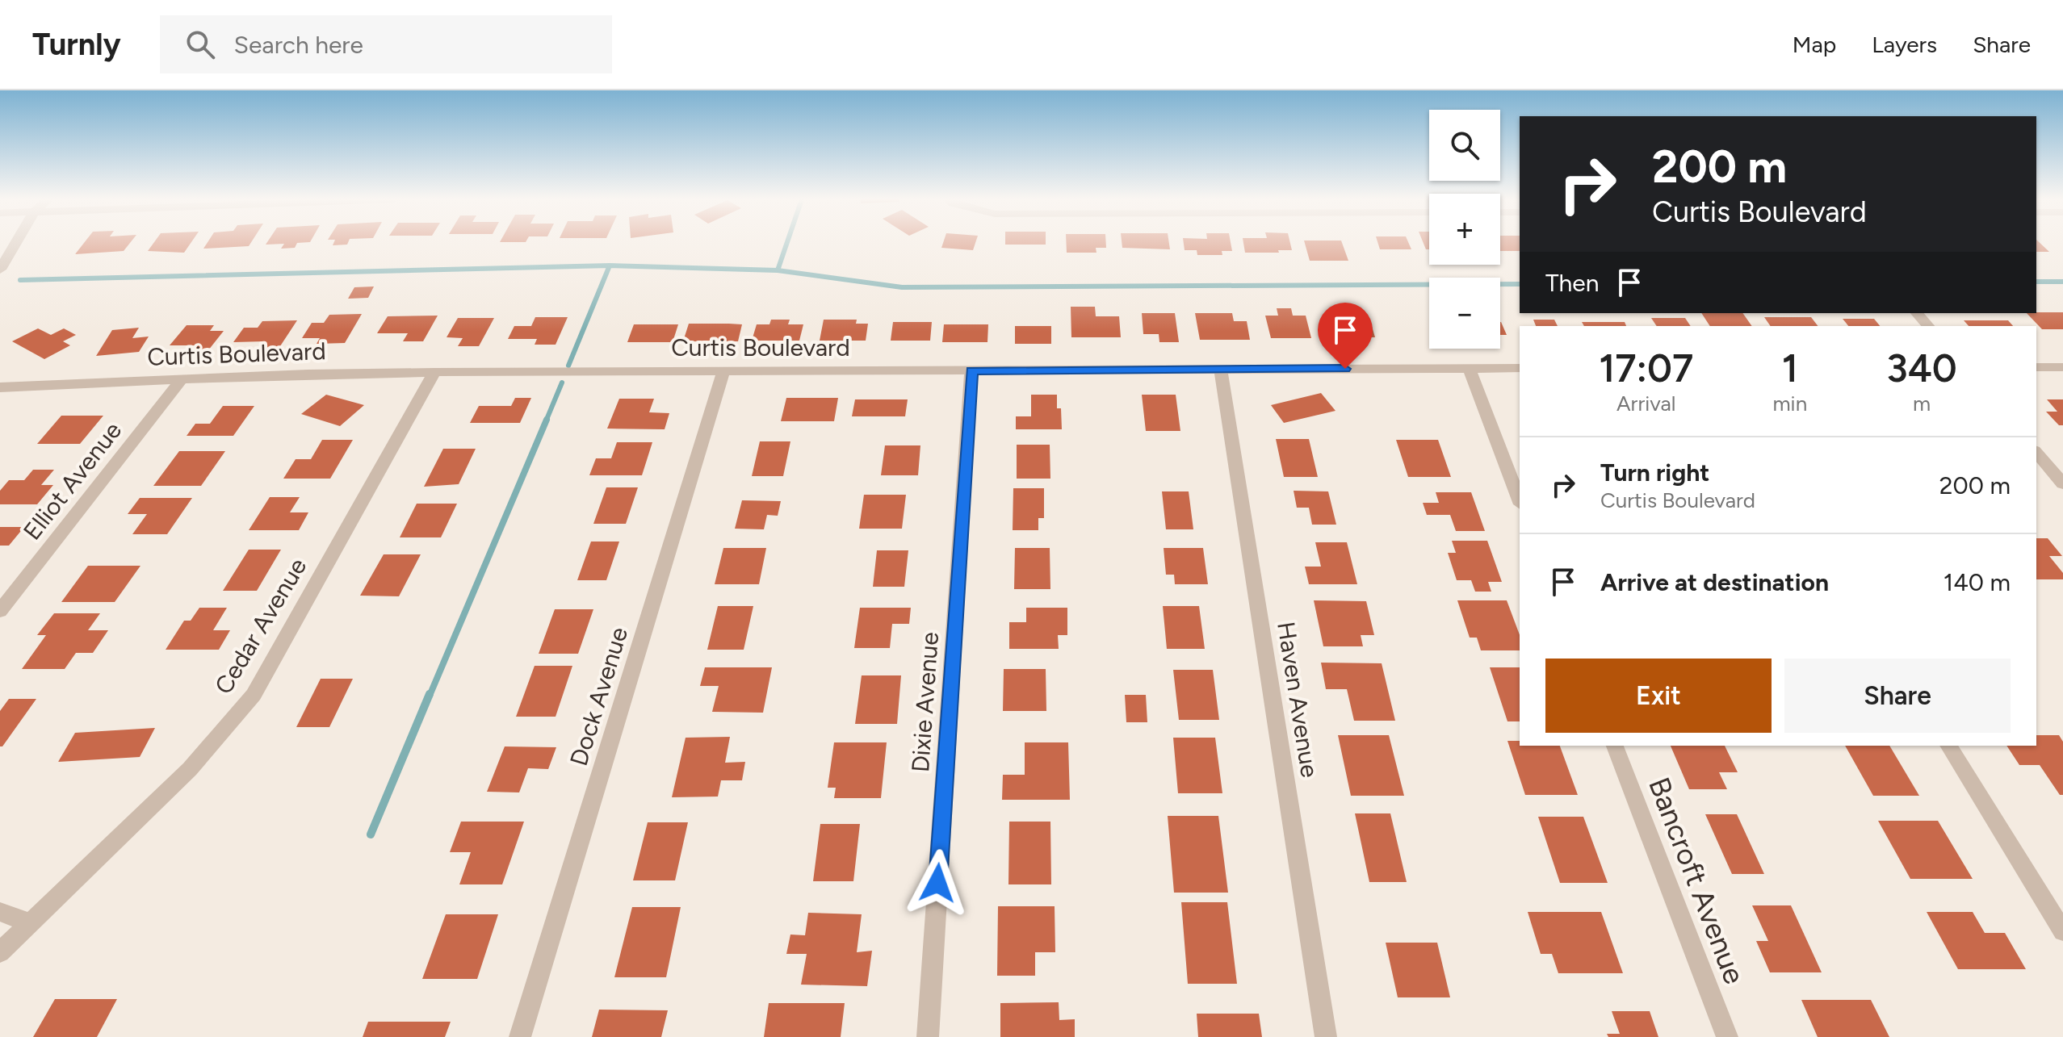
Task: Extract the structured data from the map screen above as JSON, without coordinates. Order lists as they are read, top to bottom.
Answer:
{
  "streets": {
    "street": [
      "Curtis Boulevard",
      "Elliot Avenue",
      "Cedar Avenue",
      "Dock Avenue",
      "Haven Avenue",
      "Dixie Avenue",
      "Bancroft Avenue"
    ]
  },
  "crossings": [
    ["Curtis Boulevard", "Elliot Avenue"],
    ["Curtis Boulevard", "Cedar Avenue"],
    ["Curtis Boulevard", "Dock Avenue"],
    ["Curtis Boulevard", "Haven Avenue"],
    ["Curtis Boulevard", "Dixie Avenue"]
  ],
  "page": {
    "header": "Turnly",
    "search": "Search here",
    "nav": ["Map", "Layers", "Share"],
    "map_buttons": ["+", "−"],
    "turn": ["200 m", "Curtis Boulevard"],
    "then": "Then",
    "eta": [
      "17:07",
      "Arrival",
      "1",
      "min",
      "340",
      "m"
    ],
    "list": [
      {
        "name": "Turn right",
        "note": "Curtis Boulevard",
        "value": "200 m"
      },
      {
        "name": "Arrive at destination",
        "value": "140 m"
      }
    ],
    "buttons": ["Exit", "Share"]
  }
}
